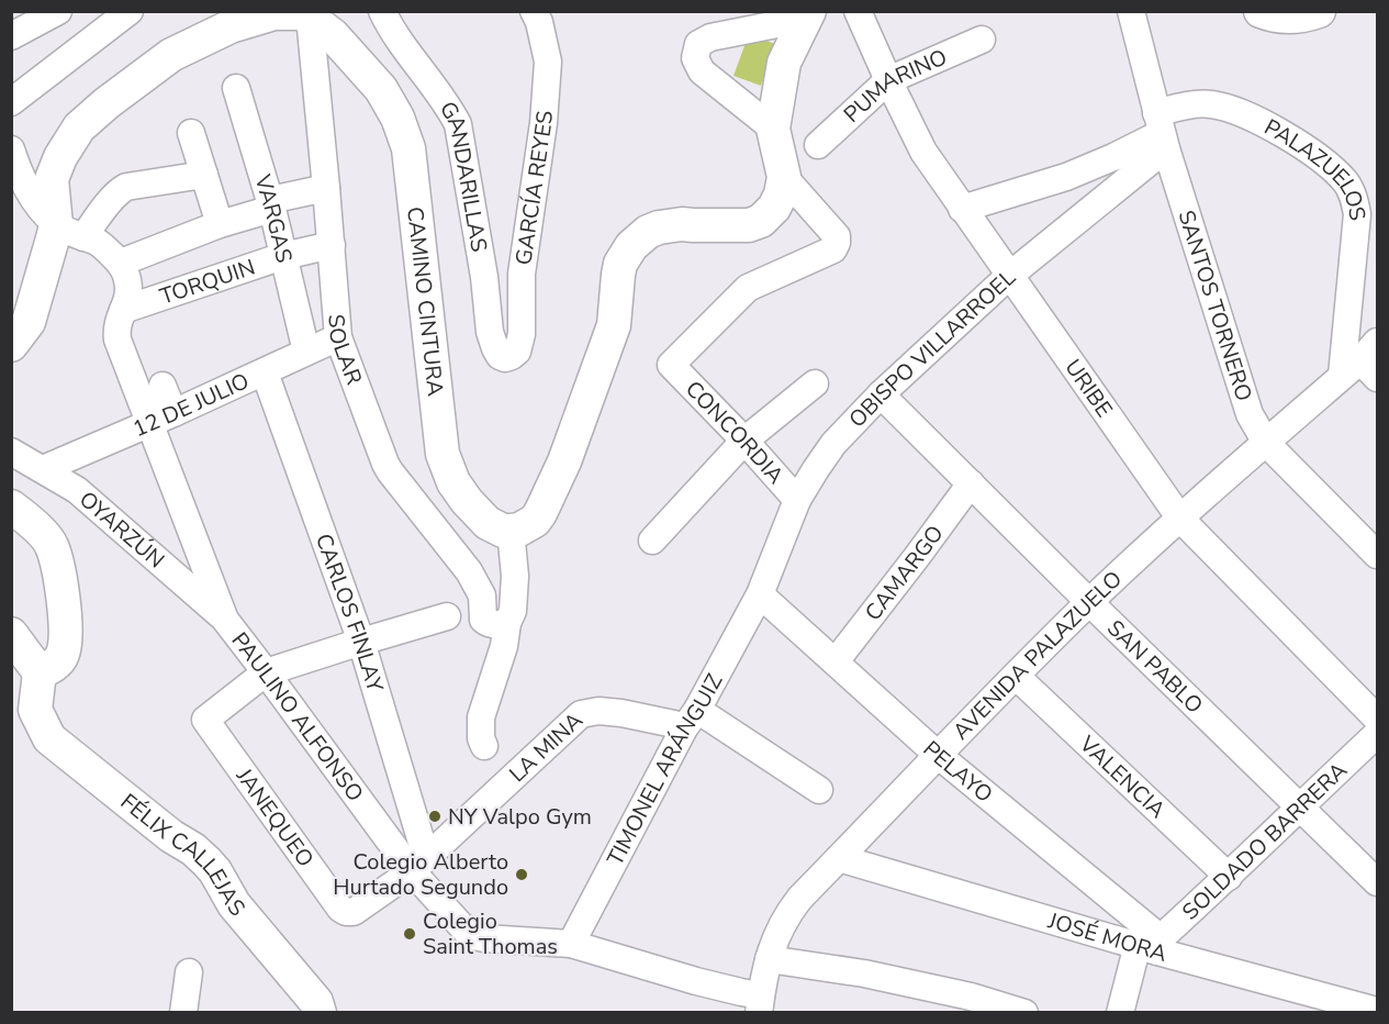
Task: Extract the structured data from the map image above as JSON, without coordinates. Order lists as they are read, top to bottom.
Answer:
{
  "streets": {
    "main road": ["CAMINO CINTURA", "FÉLIX CALLEJAS"],
    "street": [
      "PUMARINO",
      "PALAZUELOS",
      "GANDARILLAS",
      "GARCÍA REYES",
      "VARGAS",
      "TORQUIN",
      "SANTOS TORNERO",
      "OBISPO VILLARROEL",
      "SOLAR",
      "URIBE",
      "12 DE JULIO",
      "CONCORDIA",
      "OYARZÚN",
      "CAMARGO",
      "CARLOS FINLAY",
      "AVENIDA PALAZUELO",
      "SAN PABLO",
      "PAULINO ALFONSO",
      "LA MINA",
      "TIMONEL ARÁNGUIZ",
      "PELAYO",
      "VALENCIA",
      "JANEQUEO",
      "SOLDADO BARRERA",
      "JOSÉ MORA"
    ]
  },
  "crossings": [
    ["PUMARINO", "URIBE"],
    ["PALAZUELOS", "SANTOS TORNERO"],
    ["PALAZUELOS", "OBISPO VILLARROEL"],
    ["PALAZUELOS", "AVENIDA PALAZUELO"],
    ["GANDARILLAS", "GARCÍA REYES"],
    ["VARGAS", "TORQUIN"],
    ["VARGAS", "12 DE JULIO"],
    ["TORQUIN", "SOLAR"],
    ["TORQUIN", "PAULINO ALFONSO"],
    ["CAMINO CINTURA", "SOLAR"],
    ["SANTOS TORNERO", "OBISPO VILLARROEL"],
    ["SANTOS TORNERO", "AVENIDA PALAZUELO"],
    ["OBISPO VILLARROEL", "URIBE"],
    ["OBISPO VILLARROEL", "CONCORDIA"],
    ["OBISPO VILLARROEL", "SAN PABLO"],
    ["OBISPO VILLARROEL", "TIMONEL ARÁNGUIZ"],
    ["OBISPO VILLARROEL", "PELAYO"],
    ["SOLAR", "12 DE JULIO"],
    ["URIBE", "AVENIDA PALAZUELO"],
    ["12 DE JULIO", "OYARZÚN"],
    ["12 DE JULIO", "CARLOS FINLAY"],
    ["12 DE JULIO", "PAULINO ALFONSO"],
    ["OYARZÚN", "PAULINO ALFONSO"],
    ["CAMARGO", "SAN PABLO"],
    ["CAMARGO", "PELAYO"],
    ["CARLOS FINLAY", "PAULINO ALFONSO"],
    ["CARLOS FINLAY", "LA MINA"],
    ["CARLOS FINLAY", "JANEQUEO"],
    ["AVENIDA PALAZUELO", "SAN PABLO"],
    ["AVENIDA PALAZUELO", "PAULINO ALFONSO"],
    ["AVENIDA PALAZUELO", "PELAYO"],
    ["AVENIDA PALAZUELO", "VALENCIA"],
    ["AVENIDA PALAZUELO", "JOSÉ MORA"],
    ["SAN PABLO", "SOLDADO BARRERA"],
    ["PAULINO ALFONSO", "LA MINA"],
    ["PAULINO ALFONSO", "TIMONEL ARÁNGUIZ"],
    ["PAULINO ALFONSO", "JANEQUEO"],
    ["LA MINA", "JANEQUEO"],
    ["TIMONEL ARÁNGUIZ", "PELAYO"],
    ["PELAYO", "SOLDADO BARRERA"],
    ["PELAYO", "JOSÉ MORA"],
    ["VALENCIA", "SOLDADO BARRERA"],
    ["SOLDADO BARRERA", "JOSÉ MORA"]
  ],
  "places": ["NY Valpo Gym", "Colegio Alberto Hurtado Segundo", "Colegio Saint Thomas"]
}
